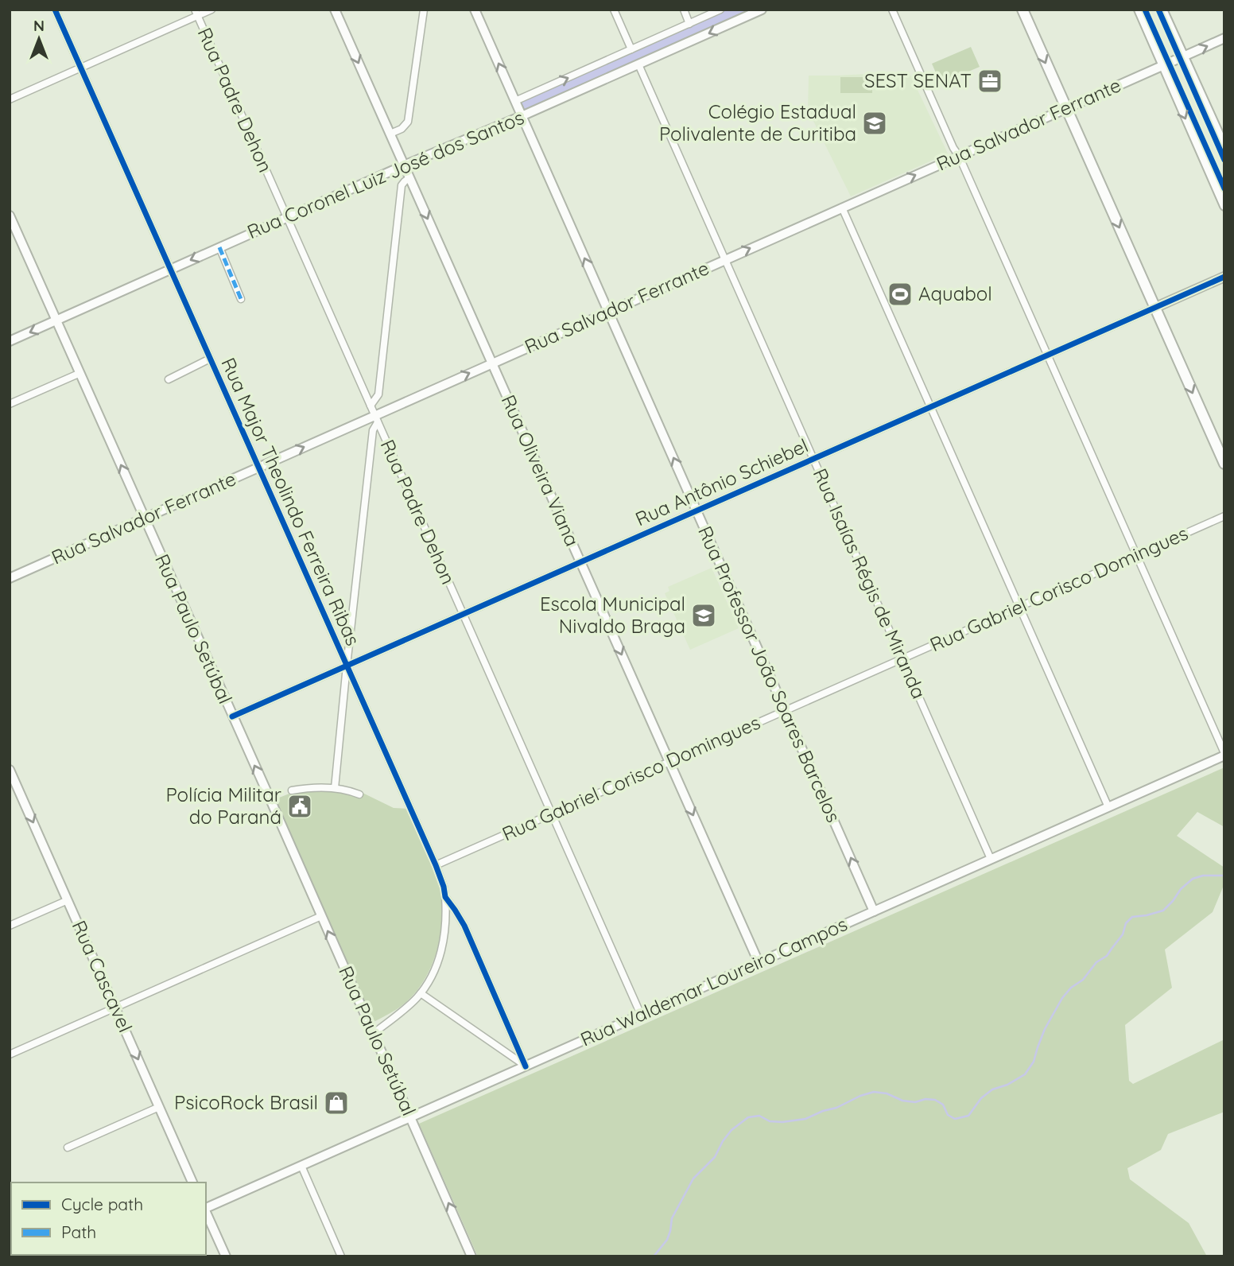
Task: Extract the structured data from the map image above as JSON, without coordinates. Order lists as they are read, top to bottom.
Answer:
{
  "streets": {
    "main road": [
      "Rua Salvador Ferrante",
      "Rua Coronel Luiz José dos Santos",
      "Rua Oliveira Viana",
      "Rua Antônio Schiebel",
      "Rua Paulo Setúbal",
      "Rua Professor João Soares Barcelos",
      "Rua Cascavel",
      "Rua Waldemar Loureiro Campos"
    ],
    "street": [
      "Rua Padre Dehon",
      "Rua Major Theolindo Ferreira Ribas",
      "Rua Isaías Régis de Miranda",
      "Rua Gabriel Corisco Domingues"
    ]
  },
  "crossings": [
    ["Rua Padre Dehon", "Rua Salvador Ferrante"],
    ["Rua Padre Dehon", "Rua Coronel Luiz José dos Santos"],
    ["Rua Padre Dehon", "Rua Antônio Schiebel"],
    ["Rua Padre Dehon", "Rua Gabriel Corisco Domingues"],
    ["Rua Padre Dehon", "Rua Waldemar Loureiro Campos"],
    ["Rua Salvador Ferrante", "Rua Oliveira Viana"],
    ["Rua Salvador Ferrante", "Rua Major Theolindo Ferreira Ribas"],
    ["Rua Salvador Ferrante", "Rua Isaías Régis de Miranda"],
    ["Rua Salvador Ferrante", "Rua Paulo Setúbal"],
    ["Rua Salvador Ferrante", "Rua Professor João Soares Barcelos"],
    ["Rua Coronel Luiz José dos Santos", "Rua Oliveira Viana"],
    ["Rua Coronel Luiz José dos Santos", "Rua Major Theolindo Ferreira Ribas"],
    ["Rua Coronel Luiz José dos Santos", "Rua Isaías Régis de Miranda"],
    ["Rua Coronel Luiz José dos Santos", "Rua Paulo Setúbal"],
    ["Rua Coronel Luiz José dos Santos", "Rua Professor João Soares Barcelos"],
    ["Rua Oliveira Viana", "Rua Antônio Schiebel"],
    ["Rua Oliveira Viana", "Rua Gabriel Corisco Domingues"],
    ["Rua Oliveira Viana", "Rua Waldemar Loureiro Campos"],
    ["Rua Antônio Schiebel", "Rua Major Theolindo Ferreira Ribas"],
    ["Rua Antônio Schiebel", "Rua Isaías Régis de Miranda"],
    ["Rua Antônio Schiebel", "Rua Paulo Setúbal"],
    ["Rua Antônio Schiebel", "Rua Professor João Soares Barcelos"],
    ["Rua Major Theolindo Ferreira Ribas", "Rua Gabriel Corisco Domingues"],
    ["Rua Major Theolindo Ferreira Ribas", "Rua Waldemar Loureiro Campos"],
    ["Rua Isaías Régis de Miranda", "Rua Gabriel Corisco Domingues"],
    ["Rua Isaías Régis de Miranda", "Rua Waldemar Loureiro Campos"],
    ["Rua Gabriel Corisco Domingues", "Rua Professor João Soares Barcelos"],
    ["Rua Paulo Setúbal", "Rua Waldemar Loureiro Campos"],
    ["Rua Professor João Soares Barcelos", "Rua Waldemar Loureiro Campos"]
  ],
  "one_way": [
    "Rua Salvador Ferrante",
    "Rua Oliveira Viana",
    "Rua Paulo Setúbal",
    "Rua Professor João Soares Barcelos",
    "Rua Cascavel"
  ],
  "places": {
    "office": ["SEST SENAT"],
    "school or university": ["Colégio Estadual Polivalente de Curitiba", "Escola Municipal Nivaldo Braga"],
    "sports": ["Aquabol"],
    "public building": ["Polícia Militar do Paraná"],
    "shop": ["PsicoRock Brasil"]
  },
  "legend": ["Cycle path", "Path"],
  "north": "top"
}
